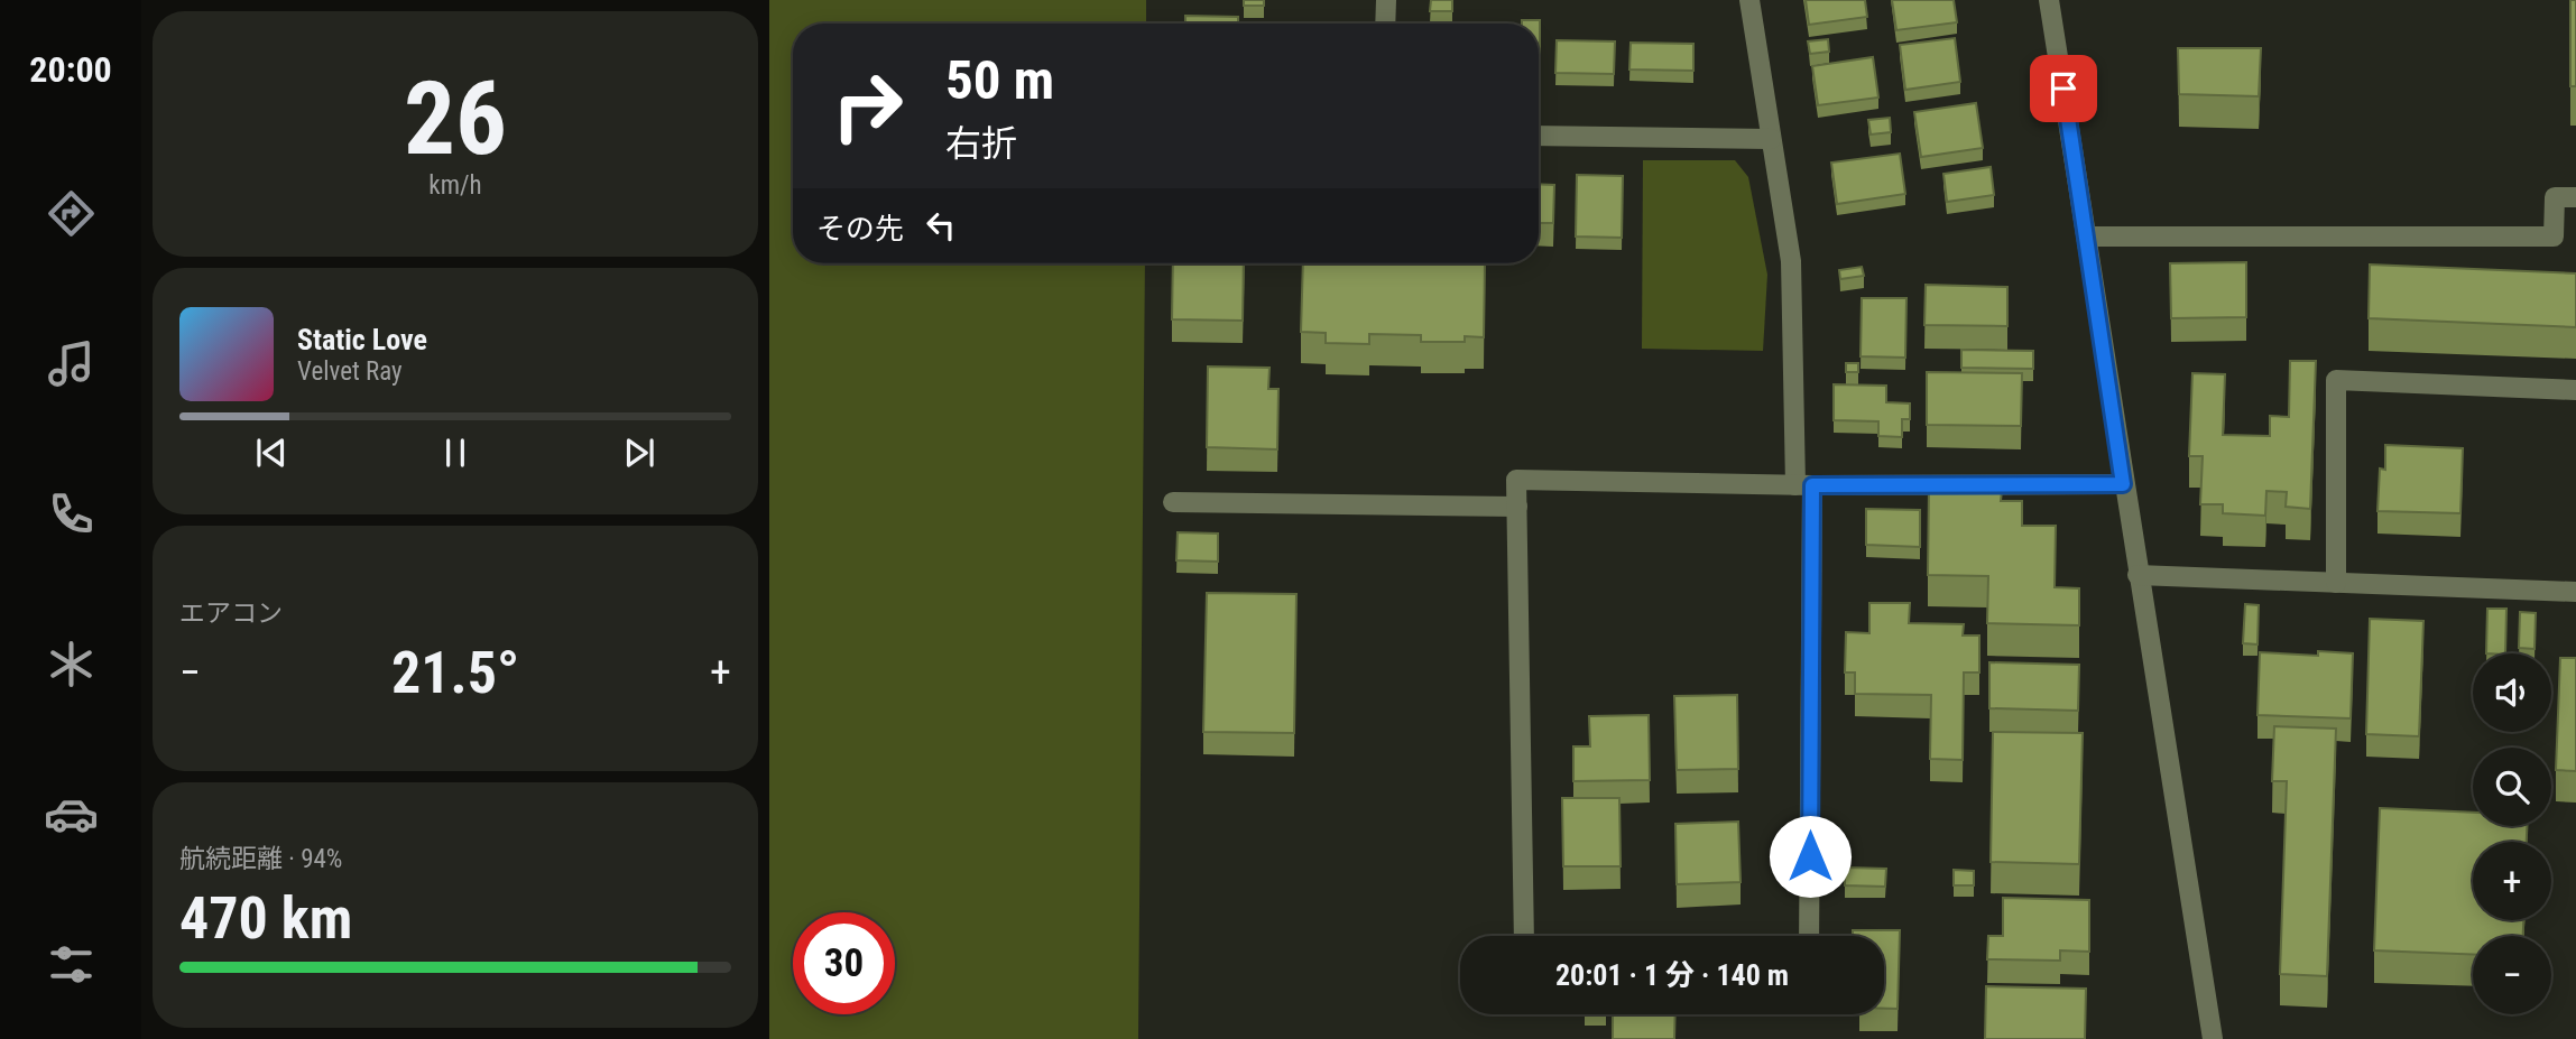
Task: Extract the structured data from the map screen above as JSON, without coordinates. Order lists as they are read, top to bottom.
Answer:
{
  "page": {
    "tabs": "20:00",
    "tile": [
      ["26", "km/h"],
      "エアコン",
      ["航続距離 · 94%", "470 km"]
    ],
    "turn": ["50 m", "右折"],
    "then": "その先",
    "song": ["Static Love", "Velvet Ray"],
    "heat": ["−", "21.5°", "+"],
    "map_buttons": ["+", "−"],
    "limit": "30",
    "trip": "20:01 · 1 分 · 140 m"
  }
}
